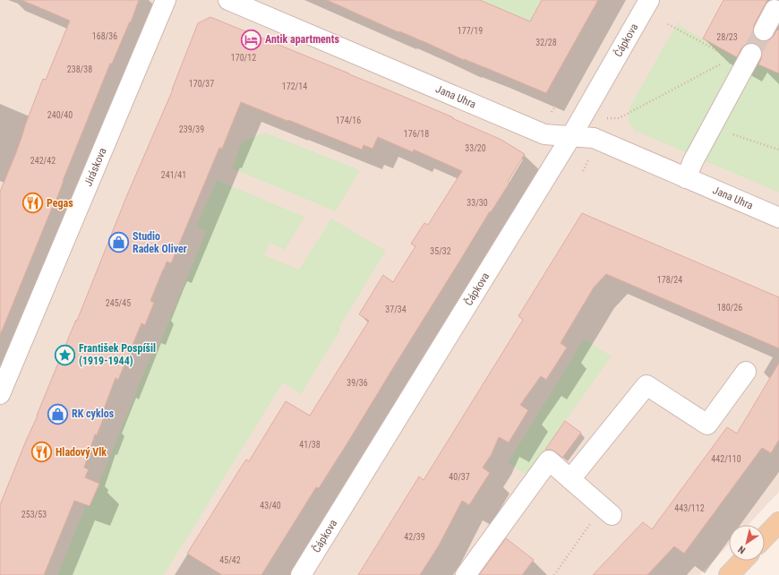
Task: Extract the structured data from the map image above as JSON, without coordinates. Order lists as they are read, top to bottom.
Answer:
{
  "streets": {
    "street": ["Čápkova", "Jana Uhra", "Jiráskova"]
  },
  "crossings": [
    ["Čápkova", "Jana Uhra"]
  ],
  "places": {
    "hotel": ["Antik apartments"],
    "restaurant": ["Pegas", "Hladový Vlk"],
    "shop": ["Studio Radek Oliver", "RK cyklos"],
    "place": ["František Pospíšil (1919-1944)"]
  },
  "house_numbers": [
    "177/19",
    "168/36",
    "28/23",
    "32/28",
    "170/12",
    "238/38",
    "170/37",
    "172/14",
    "240/40",
    "174/16",
    "239/39",
    "176/18",
    "33/20",
    "242/42",
    "241/41",
    "33/30",
    "35/32",
    "178/24",
    "245/45",
    "180/26",
    "37/34",
    "39/36",
    "41/38",
    "442/110",
    "40/37",
    "43/40",
    "443/112",
    "253/53",
    "42/39",
    "45/42"
  ],
  "north": "bottom left"
}
